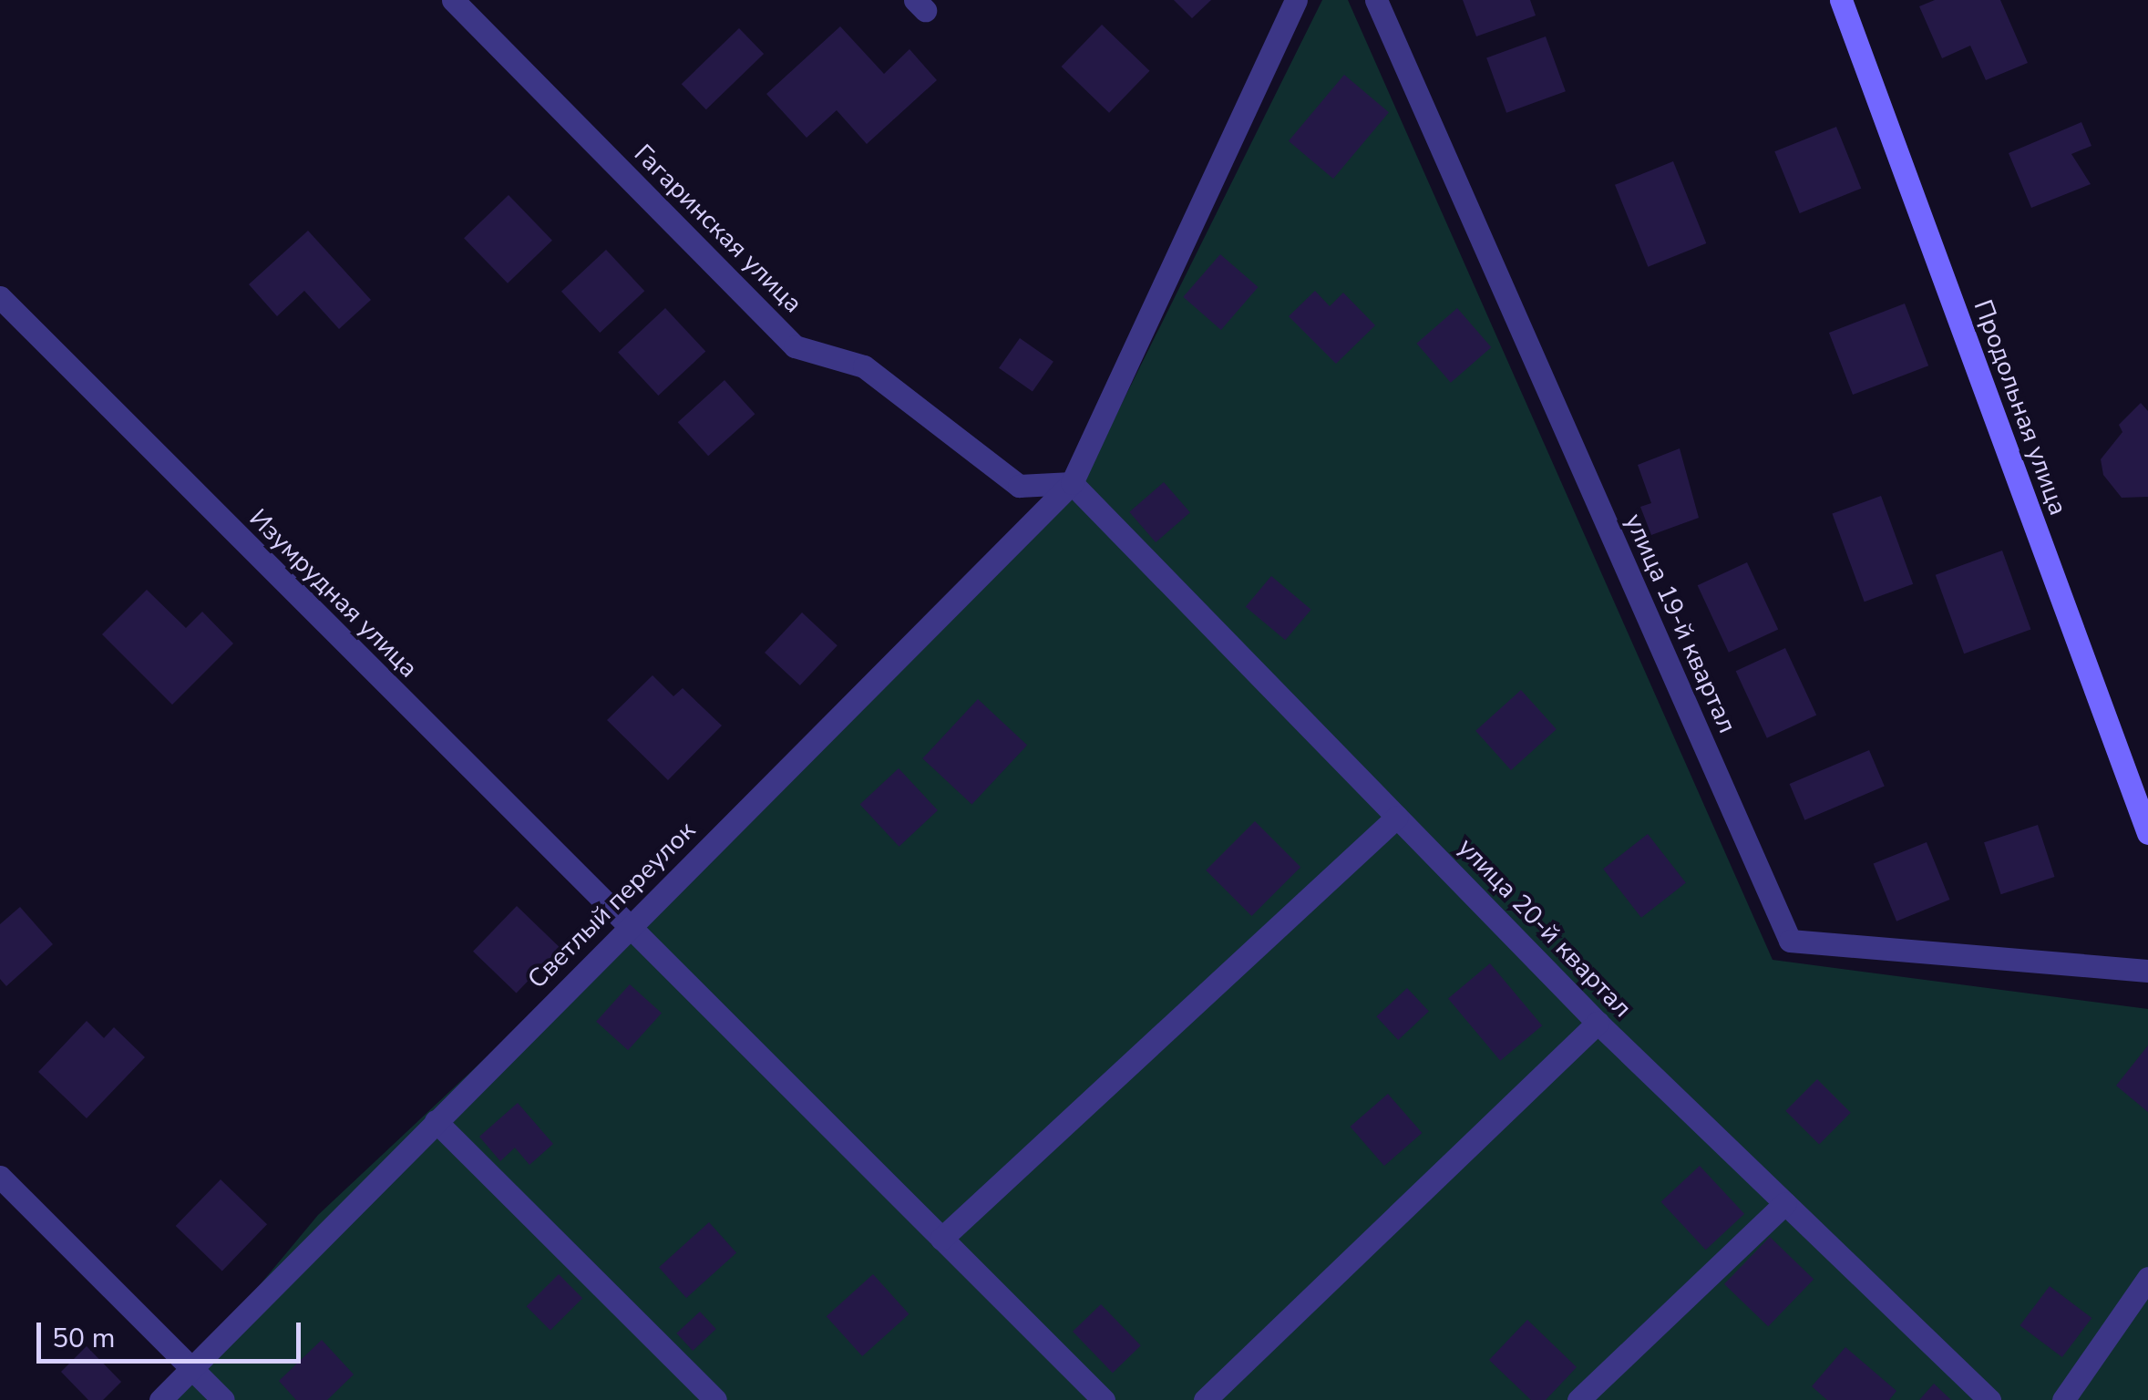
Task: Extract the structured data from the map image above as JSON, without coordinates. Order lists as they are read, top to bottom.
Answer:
{
  "streets": {
    "street": [
      "Гагаринская улица",
      "Продольная улица",
      "Изумрудная улица",
      "улица 19-й квартал",
      "Светлый переулок",
      "улица 20-й квартал"
    ]
  },
  "crossings": [
    ["Гагаринская улица", "Светлый переулок"],
    ["Гагаринская улица", "улица 20-й квартал"],
    ["Изумрудная улица", "Светлый переулок"],
    ["Светлый переулок", "улица 20-й квартал"]
  ],
  "scale_bar": "50 m"
}
